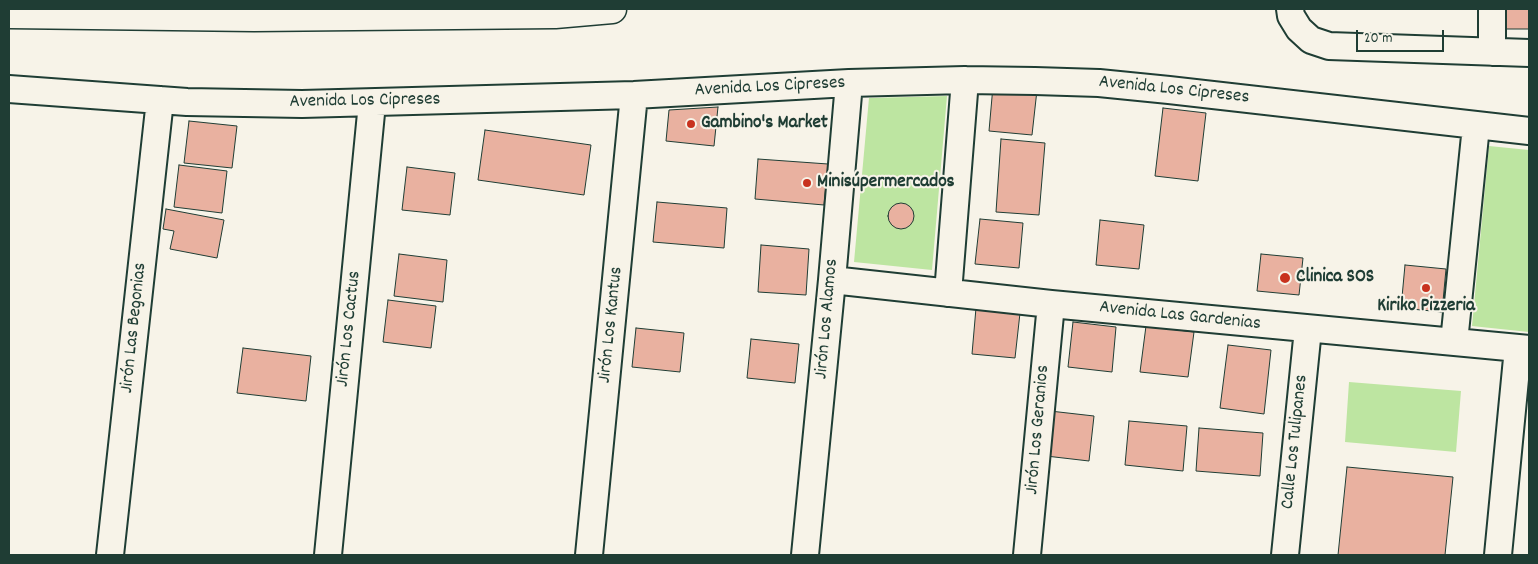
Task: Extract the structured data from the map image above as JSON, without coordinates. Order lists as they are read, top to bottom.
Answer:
{
  "streets": {
    "street": [
      "Avenida Los Cipreses",
      "Avenida Las Gardenias",
      "Jirón Los Alamos",
      "Jirón Los Kantus",
      "Jirón Las Begonias",
      "Jirón Los Cactus",
      "Jirón Los Geranios",
      "Calle Los Tulipanes"
    ]
  },
  "crossings": [
    ["Avenida Los Cipreses", "Jirón Los Alamos"],
    ["Avenida Los Cipreses", "Jirón Los Kantus"],
    ["Avenida Los Cipreses", "Jirón Las Begonias"],
    ["Avenida Los Cipreses", "Jirón Los Cactus"],
    ["Avenida Las Gardenias", "Jirón Los Alamos"],
    ["Avenida Las Gardenias", "Jirón Los Geranios"],
    ["Avenida Las Gardenias", "Calle Los Tulipanes"]
  ],
  "places": [
    "Gambino's Market",
    "Minisúpermercados",
    "Clinica SOS",
    "Kiriko Pizzeria"
  ],
  "scale_bar": "20 m"
}
